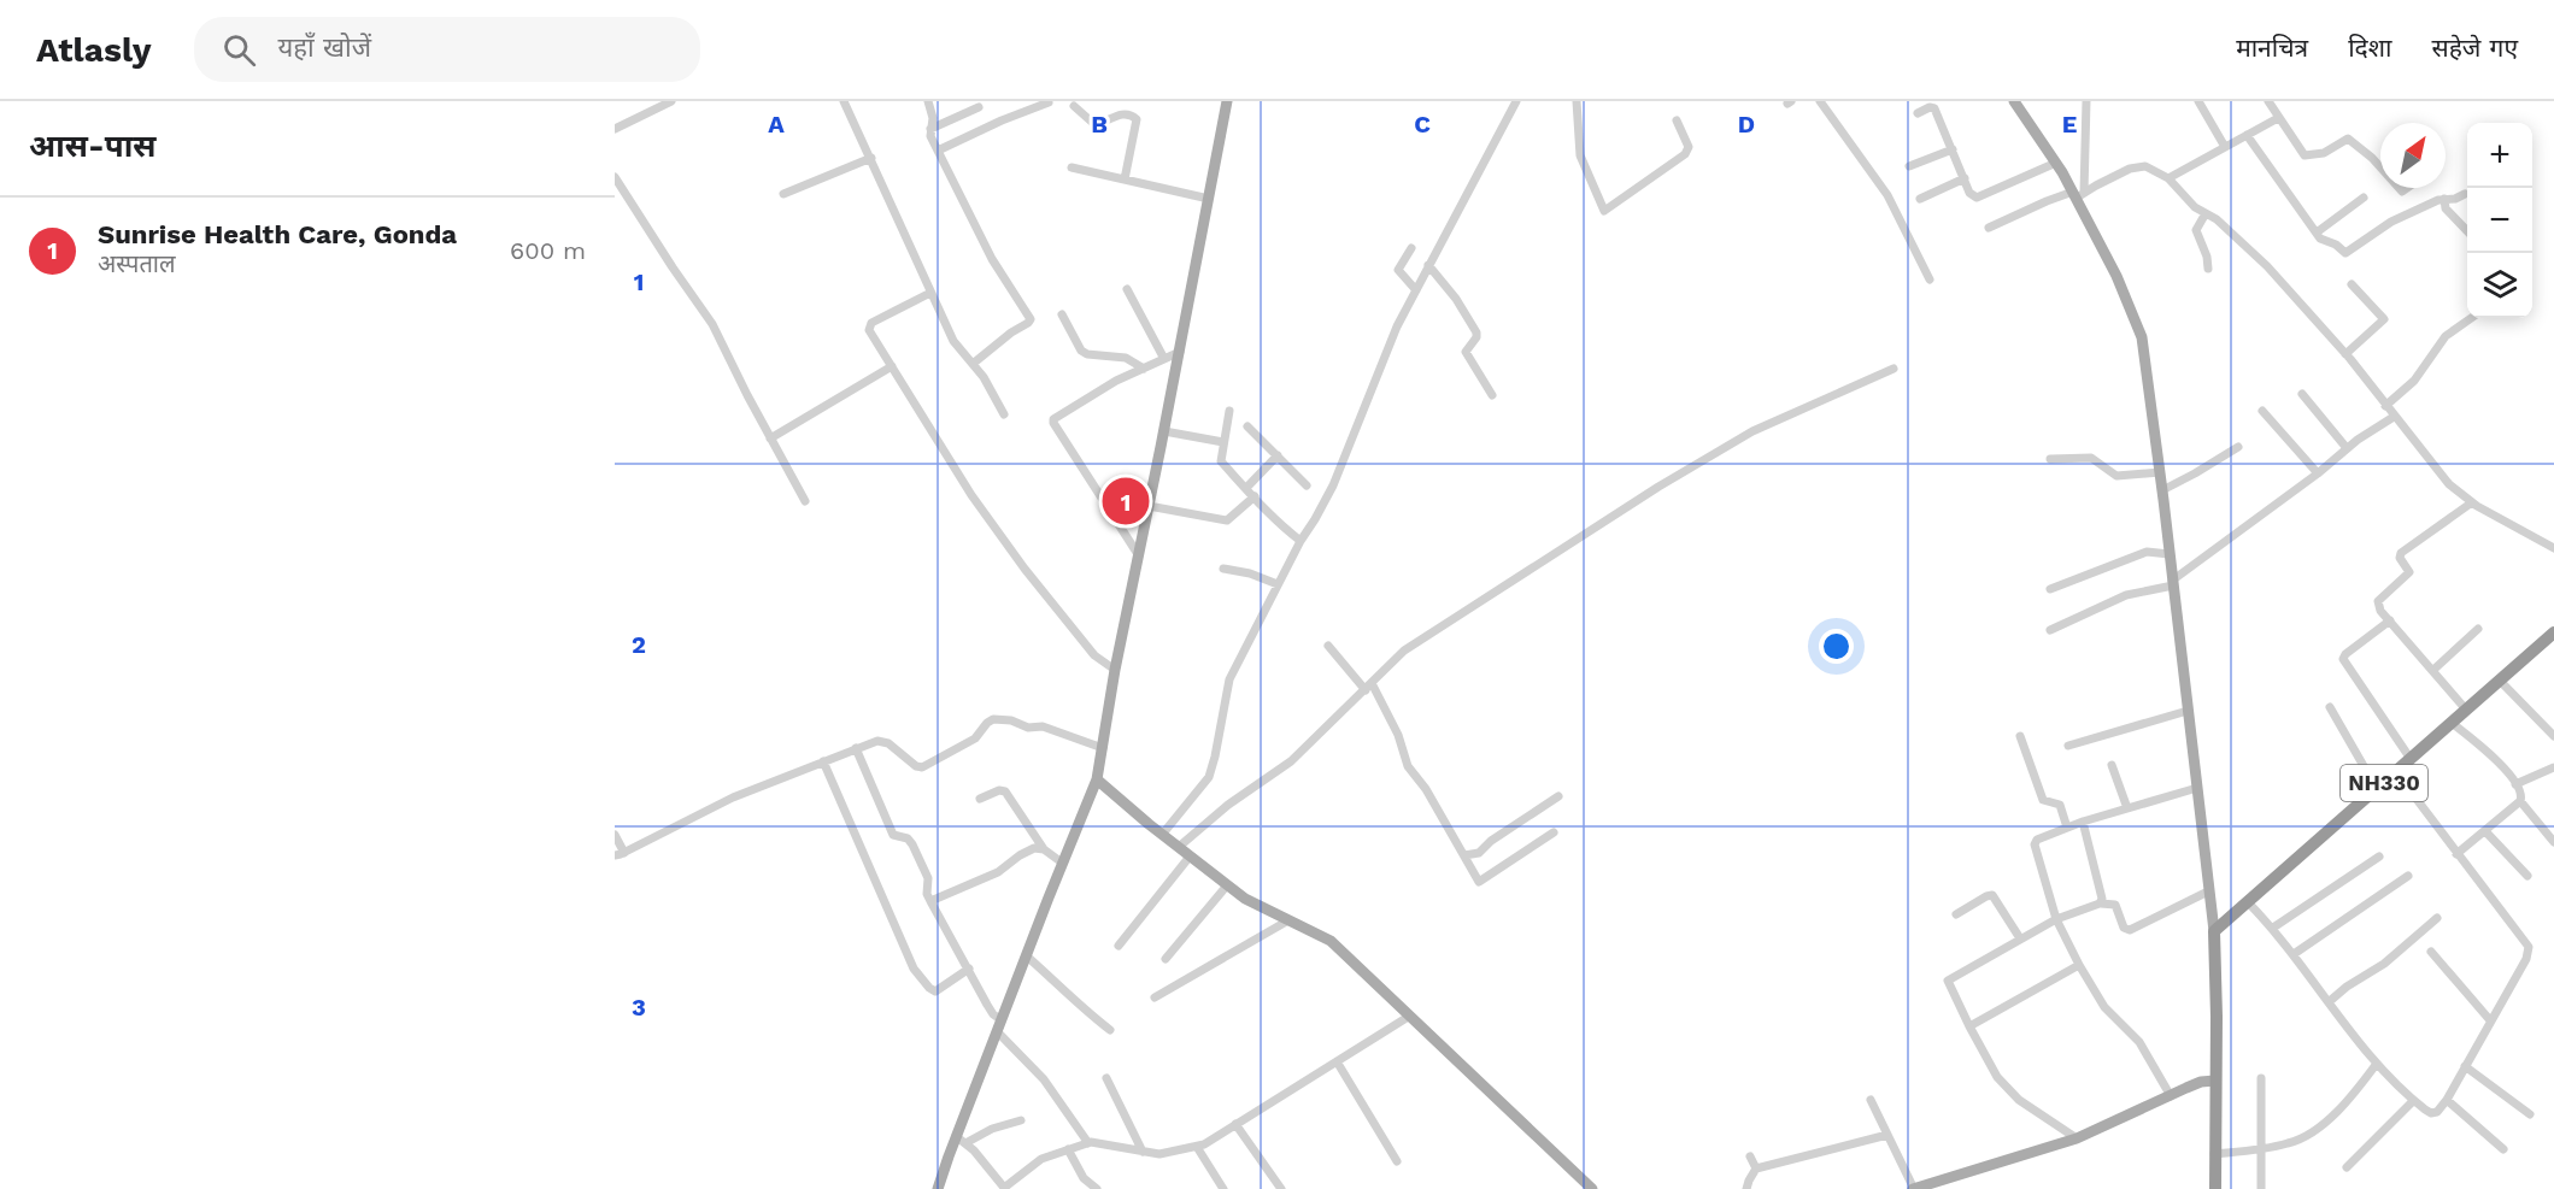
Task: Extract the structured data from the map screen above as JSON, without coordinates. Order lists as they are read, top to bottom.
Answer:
{
  "streets": {
    "highway": ["NH330"]
  },
  "north": "top right",
  "page": {
    "header": "Atlasly",
    "search": "यहाँ खोजें",
    "nav": ["मानचित्र", "दिशा", "सहेजे गए"],
    "heading": "आस-पास",
    "map_buttons": ["+", "−"],
    "list": [
      {
        "mark": "1",
        "name": "Sunrise Health Care, Gonda",
        "note": "अस्पताल",
        "value": "600 m"
      }
    ],
    "pins": "1"
  },
  "grid": {
    "columns": [
      "A",
      "B",
      "C",
      "D",
      "E"
    ],
    "rows": ["1", "2", "3"]
  }
}
